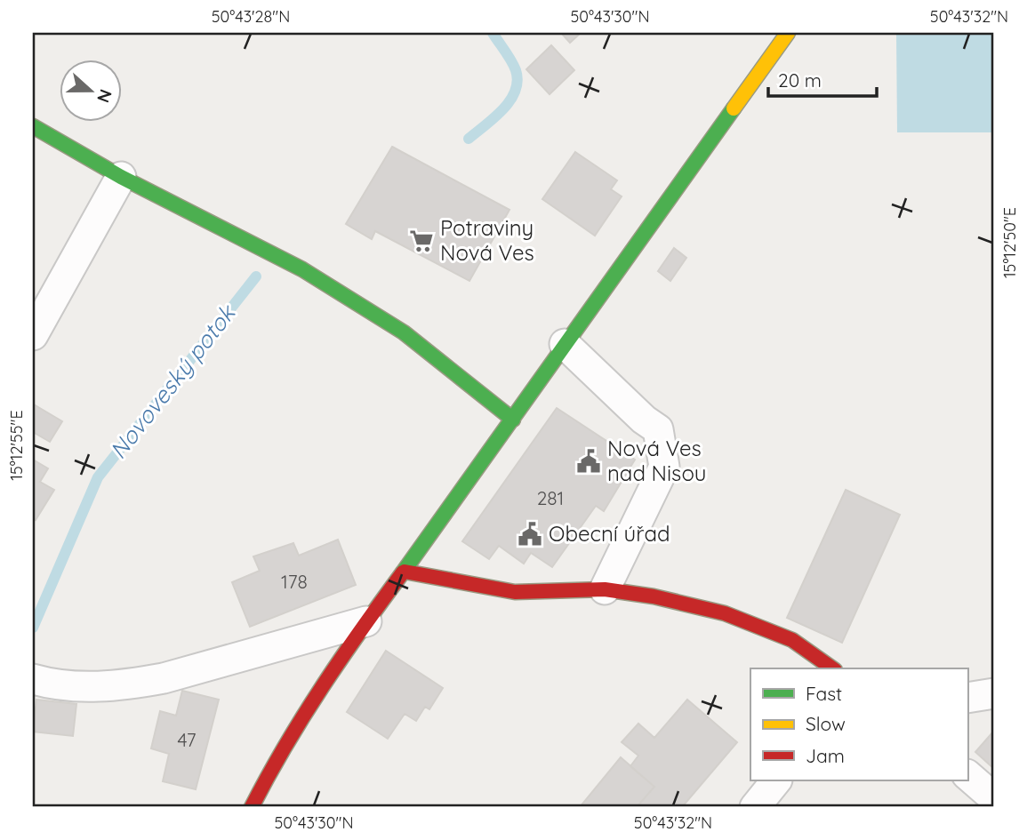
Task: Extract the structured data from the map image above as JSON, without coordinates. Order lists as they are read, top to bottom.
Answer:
{
  "water": ["Novoveský potok"],
  "places": {
    "supermarket": ["Potraviny Nová Ves"],
    "public building": ["Nová Ves nad Nisou", "Obecní úřad"]
  },
  "house_numbers": ["281", "178", "47"],
  "legend": ["Fast", "Slow", "Jam"],
  "scale_bar": "20 m",
  "north": "right",
  "coordinates": [
    "50°43'28\"N",
    "50°43'30\"N",
    "50°43'32\"N",
    "15°12'50\"E",
    "15°12'55\"E"
  ]
}
